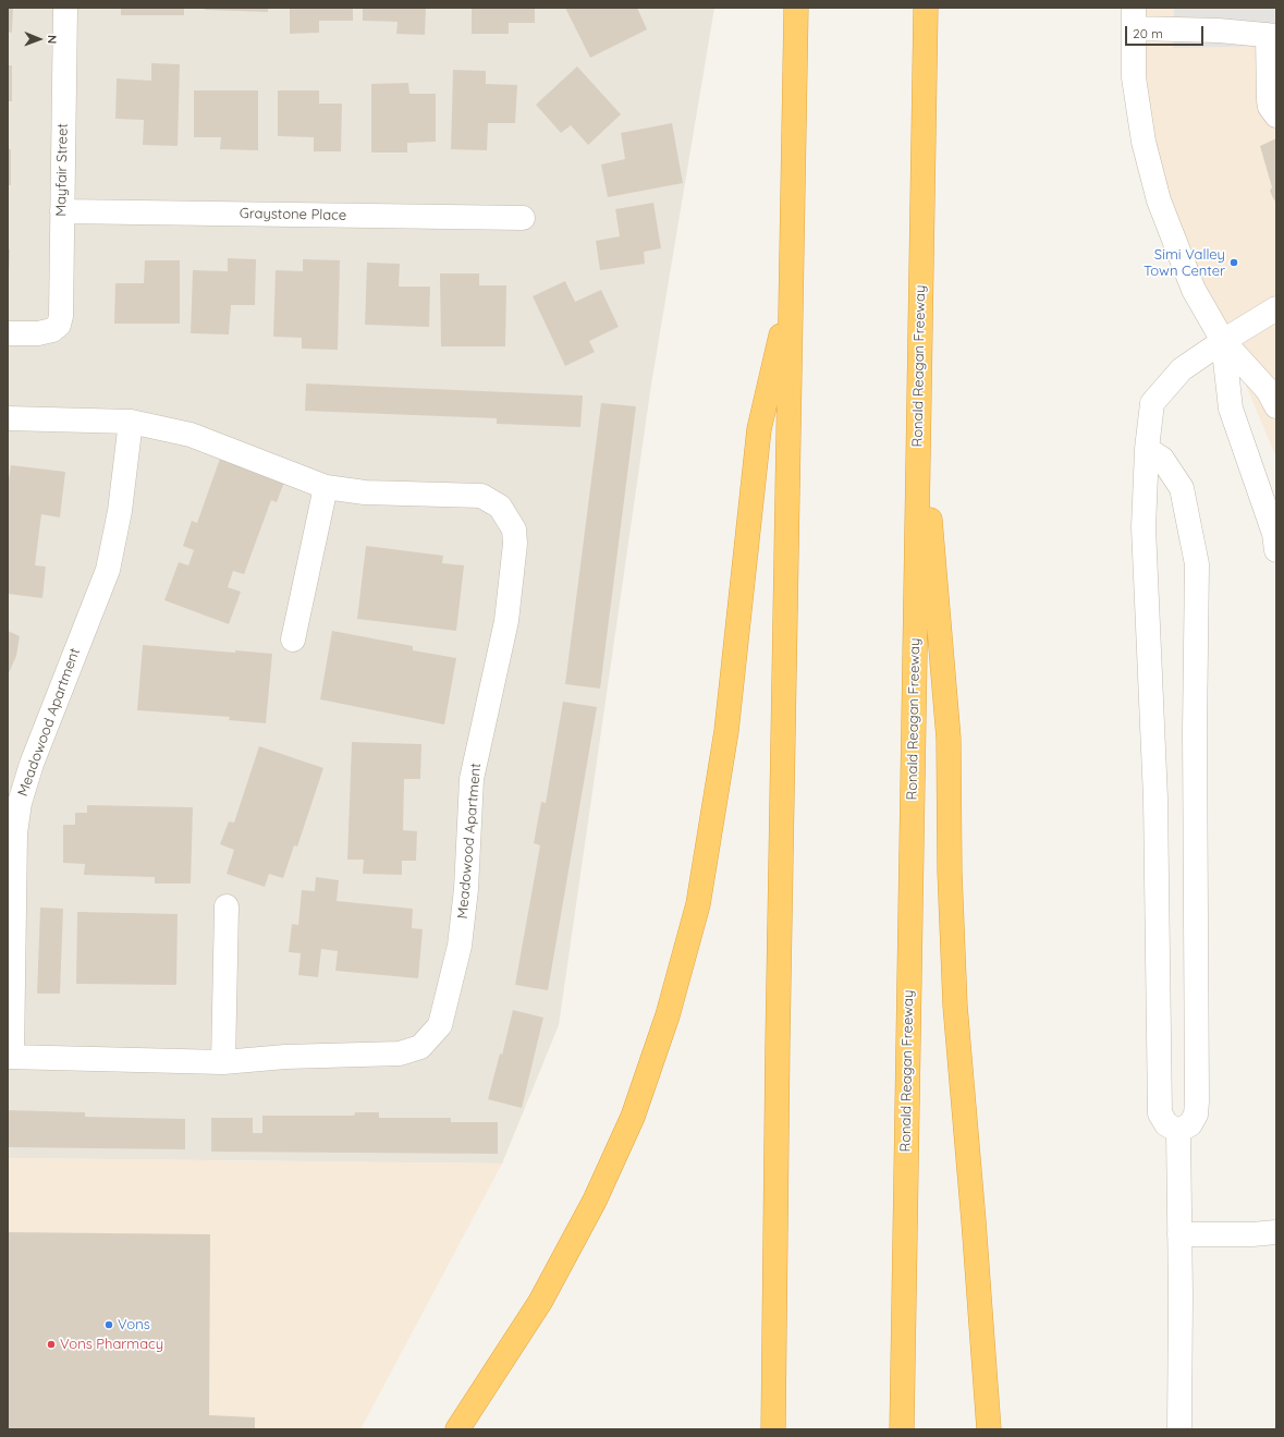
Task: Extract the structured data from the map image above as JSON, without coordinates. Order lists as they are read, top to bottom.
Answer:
{
  "streets": {
    "highway": ["Ronald Reagan Freeway"],
    "street": ["Mayfair Street", "Graystone Place", "Meadowood Apartment"]
  },
  "crossings": [
    ["Mayfair Street", "Graystone Place"]
  ],
  "places": ["Simi Valley Town Center", "Vons", "Vons Pharmacy"],
  "scale_bar": "20 m",
  "north": "right"
}
